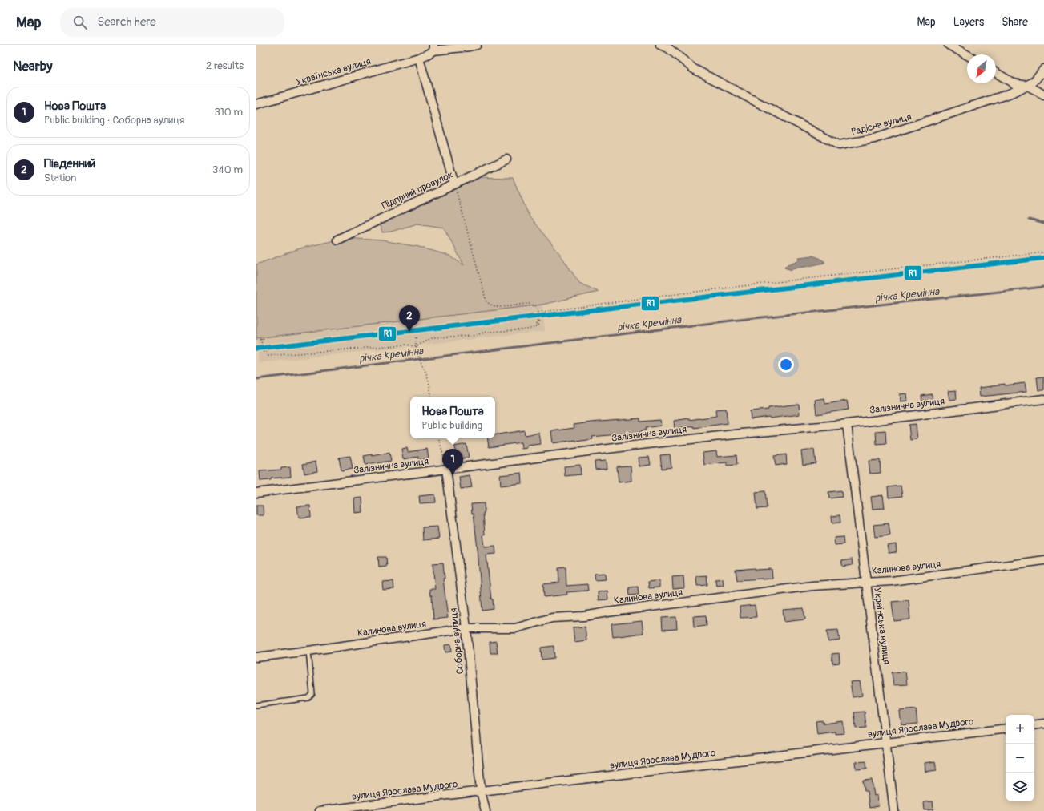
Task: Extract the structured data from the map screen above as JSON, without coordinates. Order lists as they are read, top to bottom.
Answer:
{
  "streets": {
    "street": [
      "Українська вулиця",
      "Радісна вулиця",
      "Підгірний провулок",
      "Залізнична вулиця",
      "Калинова вулиця",
      "Соборна вулиця",
      "вулиця Ярослава Мудрого"
    ]
  },
  "crossings": [
    ["Українська вулиця", "Залізнична вулиця"],
    ["Українська вулиця", "Калинова вулиця"],
    ["Українська вулиця", "вулиця Ярослава Мудрого"],
    ["Залізнична вулиця", "Соборна вулиця"],
    ["Калинова вулиця", "Соборна вулиця"],
    ["Соборна вулиця", "вулиця Ярослава Мудрого"]
  ],
  "water": ["річка Кремінна"],
  "lines": ["transit line R1"],
  "north": "bottom left",
  "page": {
    "header": "Map",
    "search": "Search here",
    "nav": ["Map", "Layers", "Share"],
    "heading": ["Nearby", "2 results"],
    "list": [
      {
        "mark": "1",
        "name": "Нова Пошта",
        "note": "Public building · Соборна вулиця",
        "value": "310 m"
      },
      {
        "mark": "2",
        "name": "Південний",
        "note": "Station",
        "value": "340 m"
      }
    ],
    "pins": ["2", "1"],
    "popup": ["Нова Пошта", "Public building"],
    "map_buttons": ["+", "−"]
  }
}
